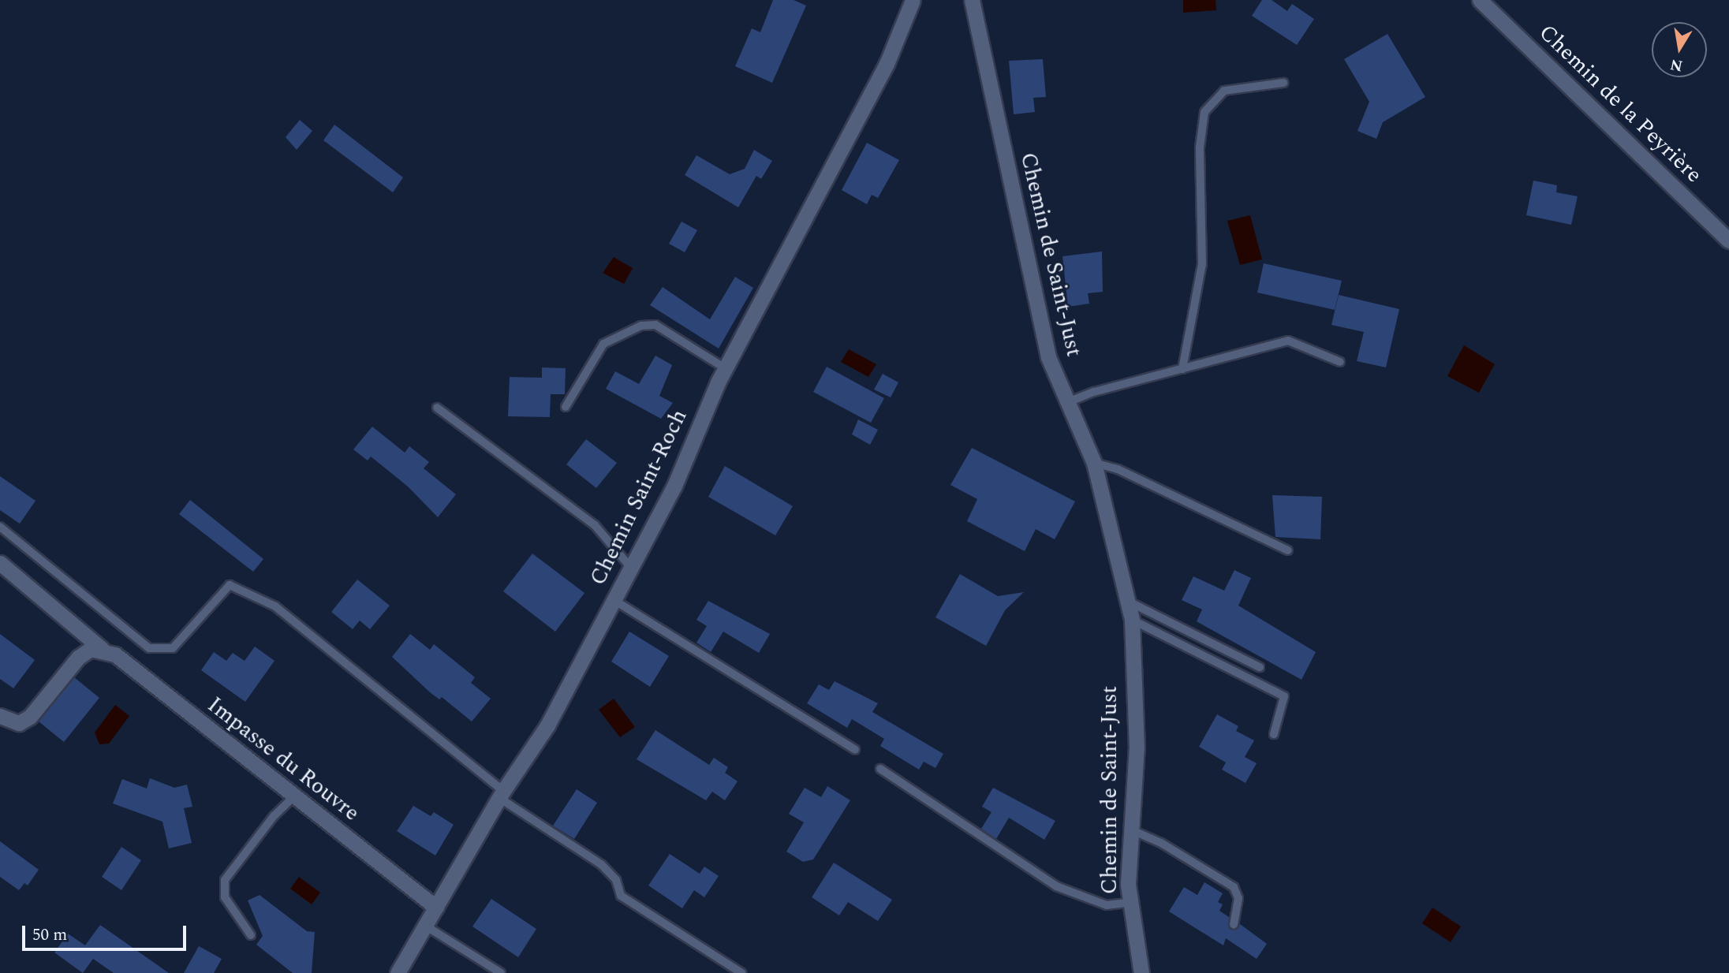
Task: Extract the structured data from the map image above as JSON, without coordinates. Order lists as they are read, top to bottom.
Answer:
{
  "streets": {
    "street": [
      "Chemin de la Peyrière",
      "Chemin de Saint-Just",
      "Chemin Saint-Roch",
      "Impasse du Rouvre"
    ]
  },
  "crossings": [
    ["Chemin Saint-Roch", "Impasse du Rouvre"]
  ],
  "scale_bar": "50 m",
  "north": "bottom"
}
